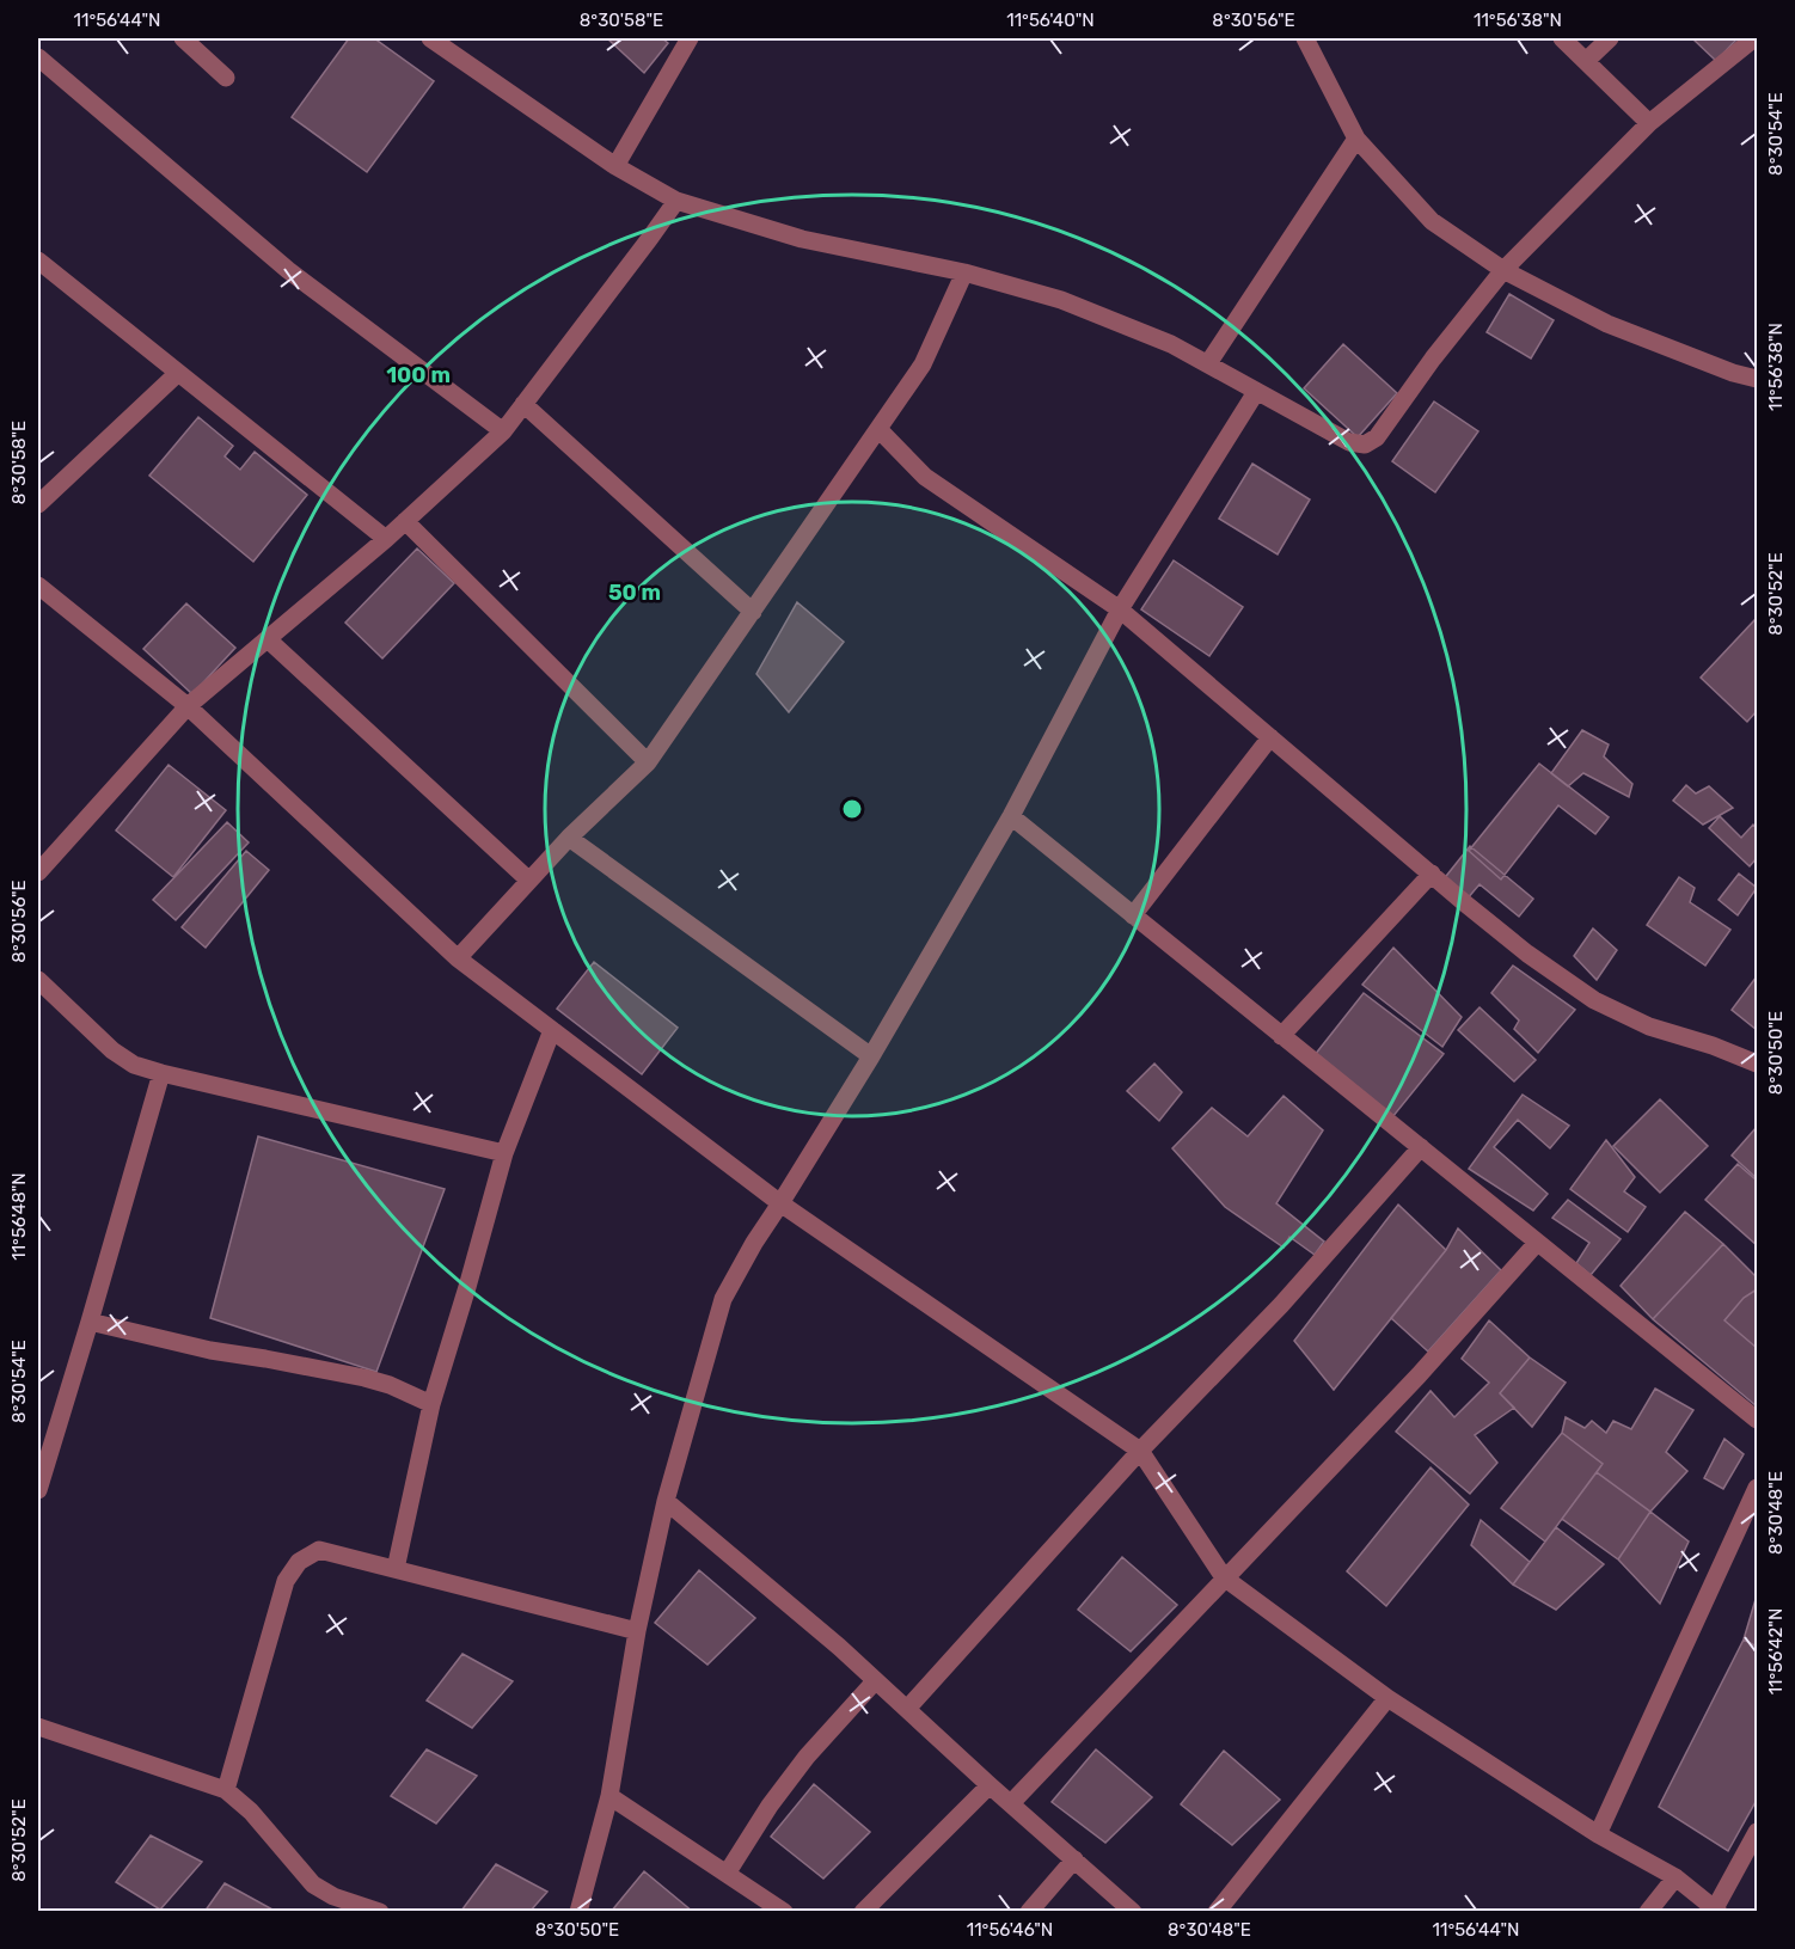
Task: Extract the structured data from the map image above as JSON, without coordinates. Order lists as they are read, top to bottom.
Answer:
{
  "coordinates": [
    "11°56'44\"N",
    "8°30'58\"E",
    "11°56'40\"N",
    "8°30'56\"E",
    "11°56'38\"N",
    "8°30'54\"E",
    "8°30'52\"E",
    "8°30'50\"E",
    "11°56'48\"N",
    "8°30'48\"E",
    "11°56'42\"N",
    "11°56'46\"N"
  ],
  "rings": ["100 m", "50 m"]
}
